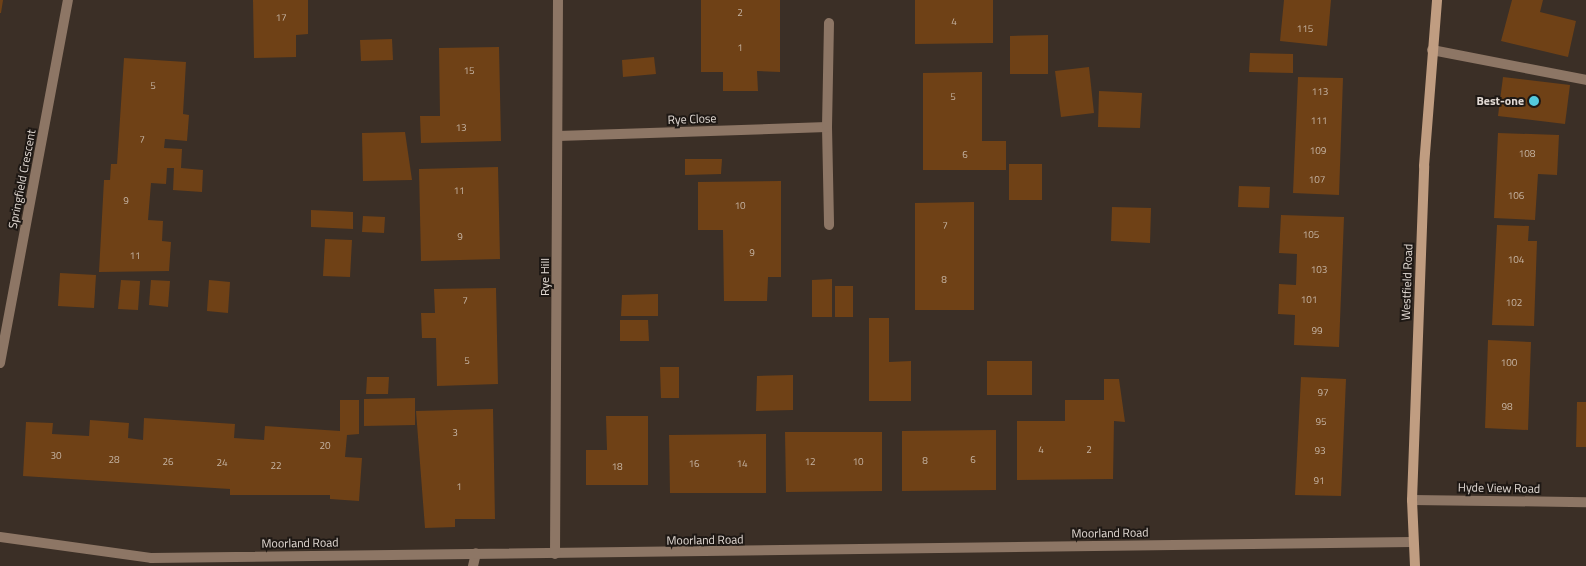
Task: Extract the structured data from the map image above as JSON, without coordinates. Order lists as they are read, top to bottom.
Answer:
{
  "streets": {
    "street": [
      "Rye Close",
      "Springfield Crescent",
      "Rye Hill",
      "Westfield Road",
      "Hyde View Road",
      "Moorland Road"
    ]
  },
  "crossings": [
    ["Rye Close", "Rye Hill"],
    ["Rye Hill", "Moorland Road"],
    ["Westfield Road", "Hyde View Road"],
    ["Westfield Road", "Moorland Road"]
  ],
  "places": ["Best-one"],
  "house_numbers": [
    "2",
    "17",
    "4",
    "115",
    "1",
    "15",
    "5",
    "113",
    "5",
    "111",
    "13",
    "7",
    "109",
    "108",
    "6",
    "107",
    "11",
    "106",
    "9",
    "10",
    "7",
    "105",
    "9",
    "9",
    "11",
    "104",
    "103",
    "8",
    "101",
    "7",
    "102",
    "99",
    "5",
    "100",
    "97",
    "98",
    "95",
    "3",
    "20",
    "4",
    "2",
    "93",
    "30",
    "28",
    "6",
    "8",
    "26",
    "12",
    "10",
    "24",
    "16",
    "14",
    "22",
    "18",
    "91",
    "1"
  ]
}
